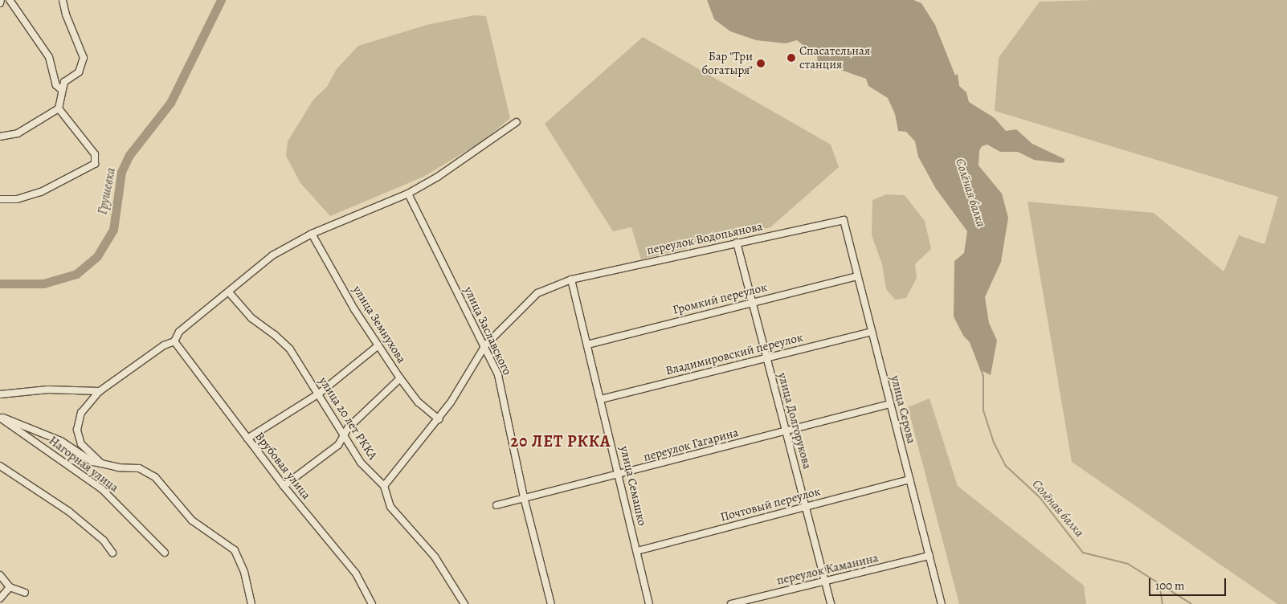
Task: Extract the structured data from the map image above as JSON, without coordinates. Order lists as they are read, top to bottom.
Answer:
{
  "streets": {
    "street": [
      "переулок Водопьянова",
      "Громкий переулок",
      "улица Земнухова",
      "улица Заславского",
      "Владимировский переулок",
      "улица Серова",
      "улица 20 лет РККА",
      "улица Долгорукова",
      "переулок Гагарина",
      "Нагорная улица",
      "Врубовая улица",
      "улица Семашко",
      "Почтовый переулок",
      "переулок Каманина"
    ]
  },
  "crossings": [
    ["переулок Водопьянова", "улица Земнухова"],
    ["переулок Водопьянова", "улица Заславского"],
    ["переулок Водопьянова", "улица Серова"],
    ["переулок Водопьянова", "улица 20 лет РККА"],
    ["переулок Водопьянова", "улица Долгорукова"],
    ["переулок Водопьянова", "улица Семашко"],
    ["Громкий переулок", "улица Серова"],
    ["Громкий переулок", "улица Долгорукова"],
    ["Громкий переулок", "улица Семашко"],
    ["улица Заславского", "переулок Гагарина"],
    ["Владимировский переулок", "улица Серова"],
    ["Владимировский переулок", "улица Долгорукова"],
    ["Владимировский переулок", "улица Семашко"],
    ["улица Серова", "переулок Гагарина"],
    ["улица Серова", "Почтовый переулок"],
    ["улица Серова", "переулок Каманина"],
    ["улица Долгорукова", "переулок Гагарина"],
    ["улица Долгорукова", "Почтовый переулок"],
    ["улица Долгорукова", "переулок Каманина"],
    ["переулок Гагарина", "улица Семашко"],
    ["улица Семашко", "Почтовый переулок"]
  ],
  "districts": ["20 ЛЕТ РККА"],
  "water": ["Грушевка", "Солёная балка"],
  "places": ["Спасательная станция", "Бар \"Три богатыря\""],
  "scale_bar": "100 m"
}
